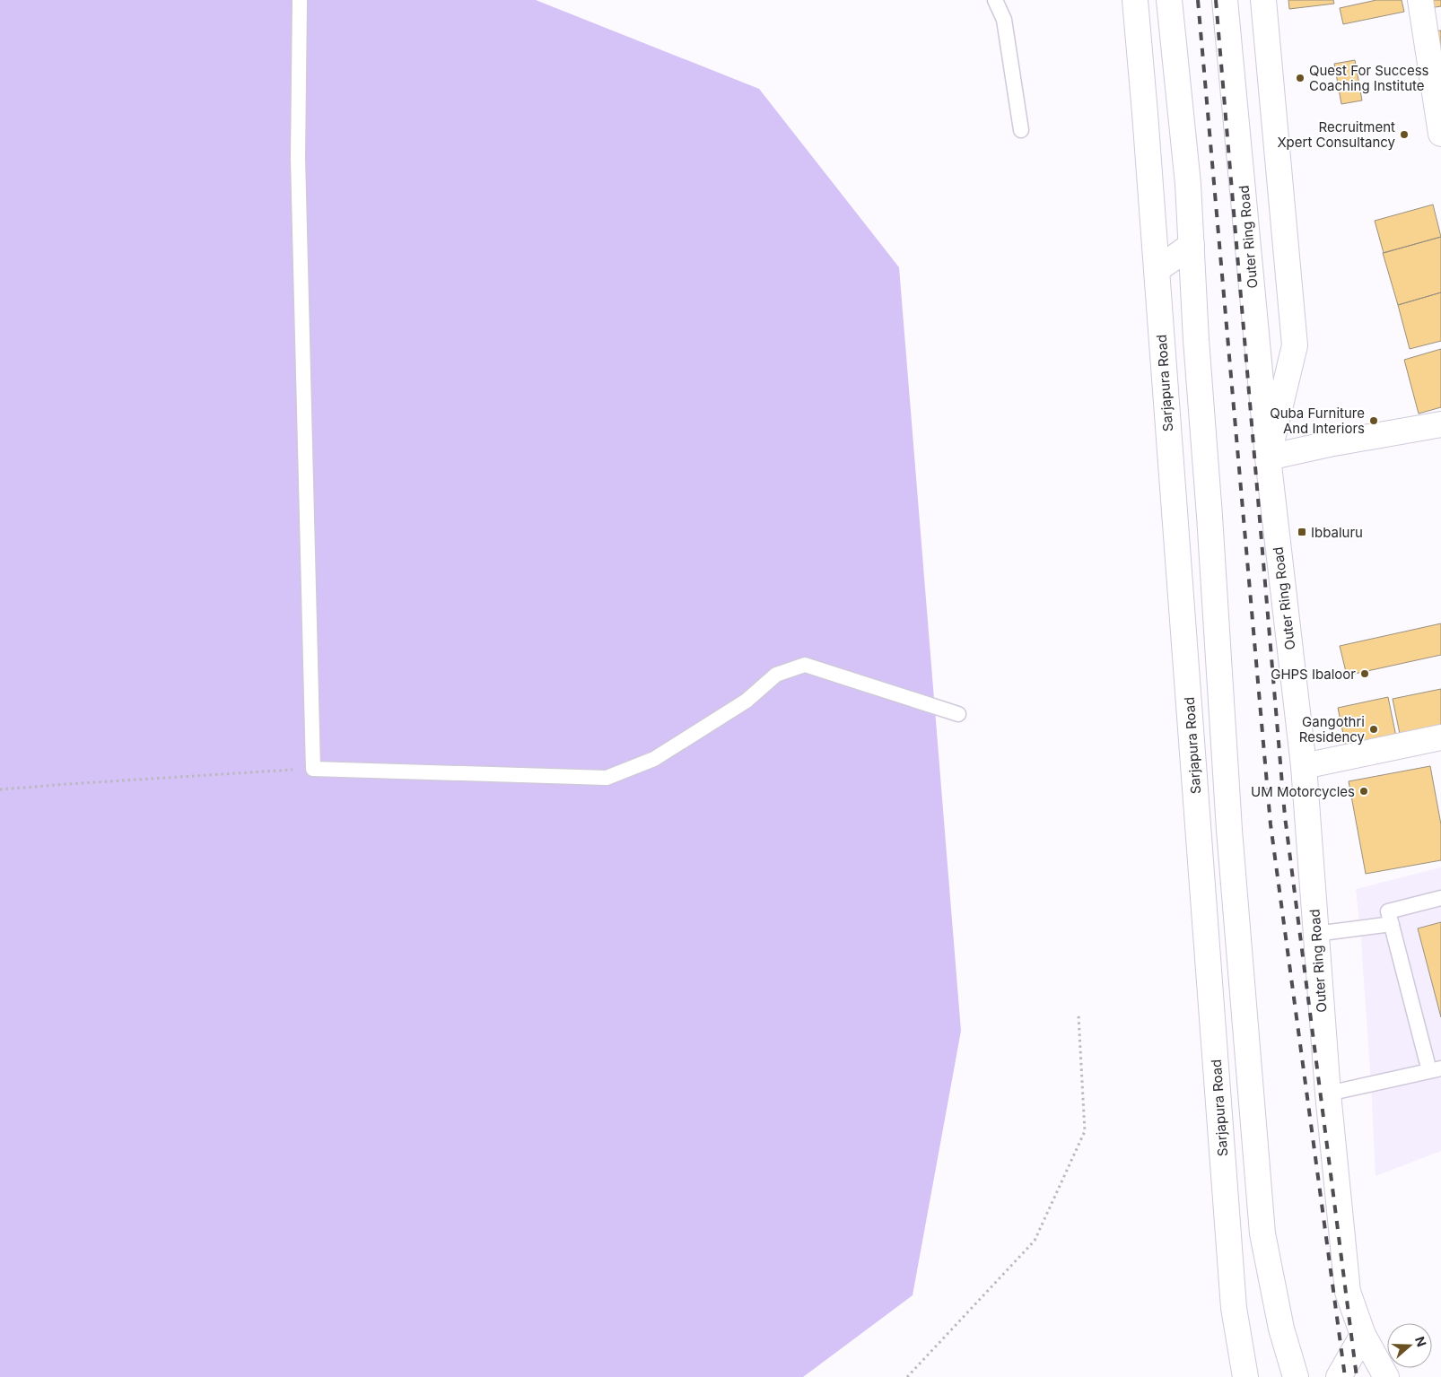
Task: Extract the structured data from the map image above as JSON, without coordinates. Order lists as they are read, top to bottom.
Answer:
{
  "streets": {
    "main road": ["Outer Ring Road", "Sarjapura Road"]
  },
  "places": {
    "other": [
      "Quest For Success Coaching Institute",
      "Recruitment Xpert Consultancy",
      "Quba Furniture And Interiors",
      "GHPS Ibaloor",
      "Gangothri Residency",
      "UM Motorcycles"
    ],
    "transit": ["Ibbaluru"]
  },
  "north": "right"
}
